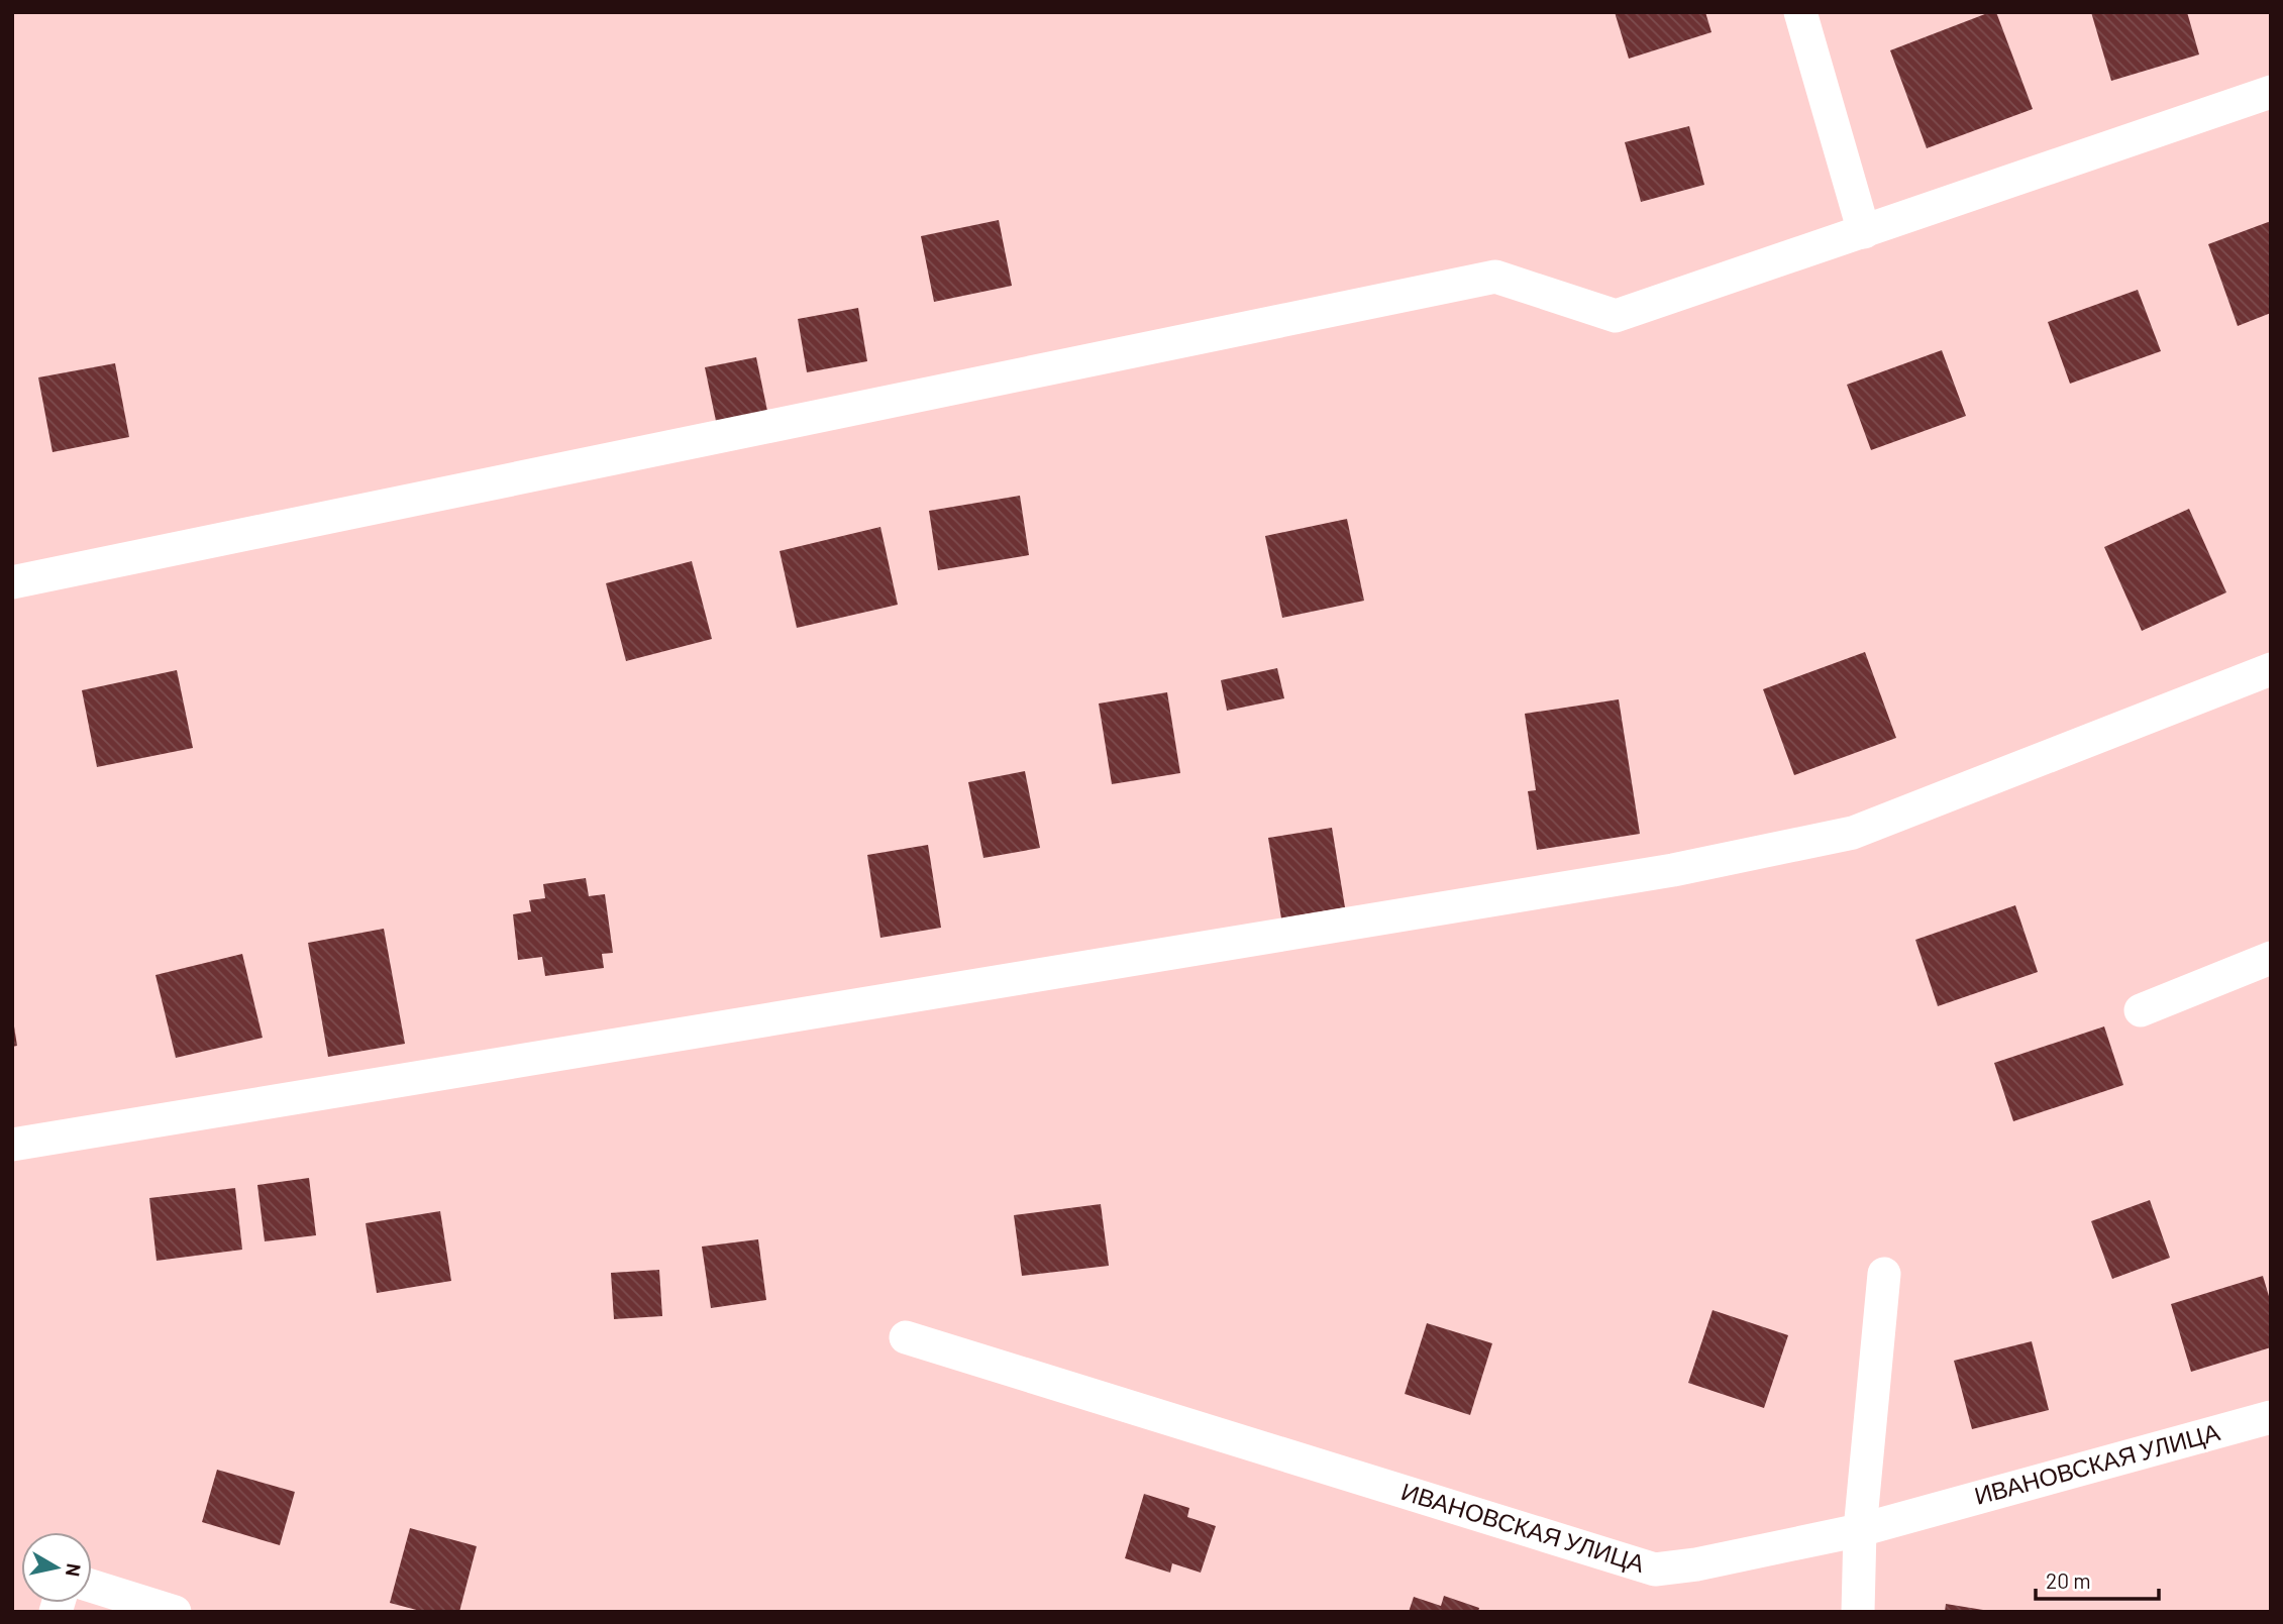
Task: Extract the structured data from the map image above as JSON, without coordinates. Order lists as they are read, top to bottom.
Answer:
{
  "streets": {
    "street": ["ИВАНОВСКАЯ УЛИЦА"]
  },
  "scale_bar": "20 m",
  "north": "right"
}
